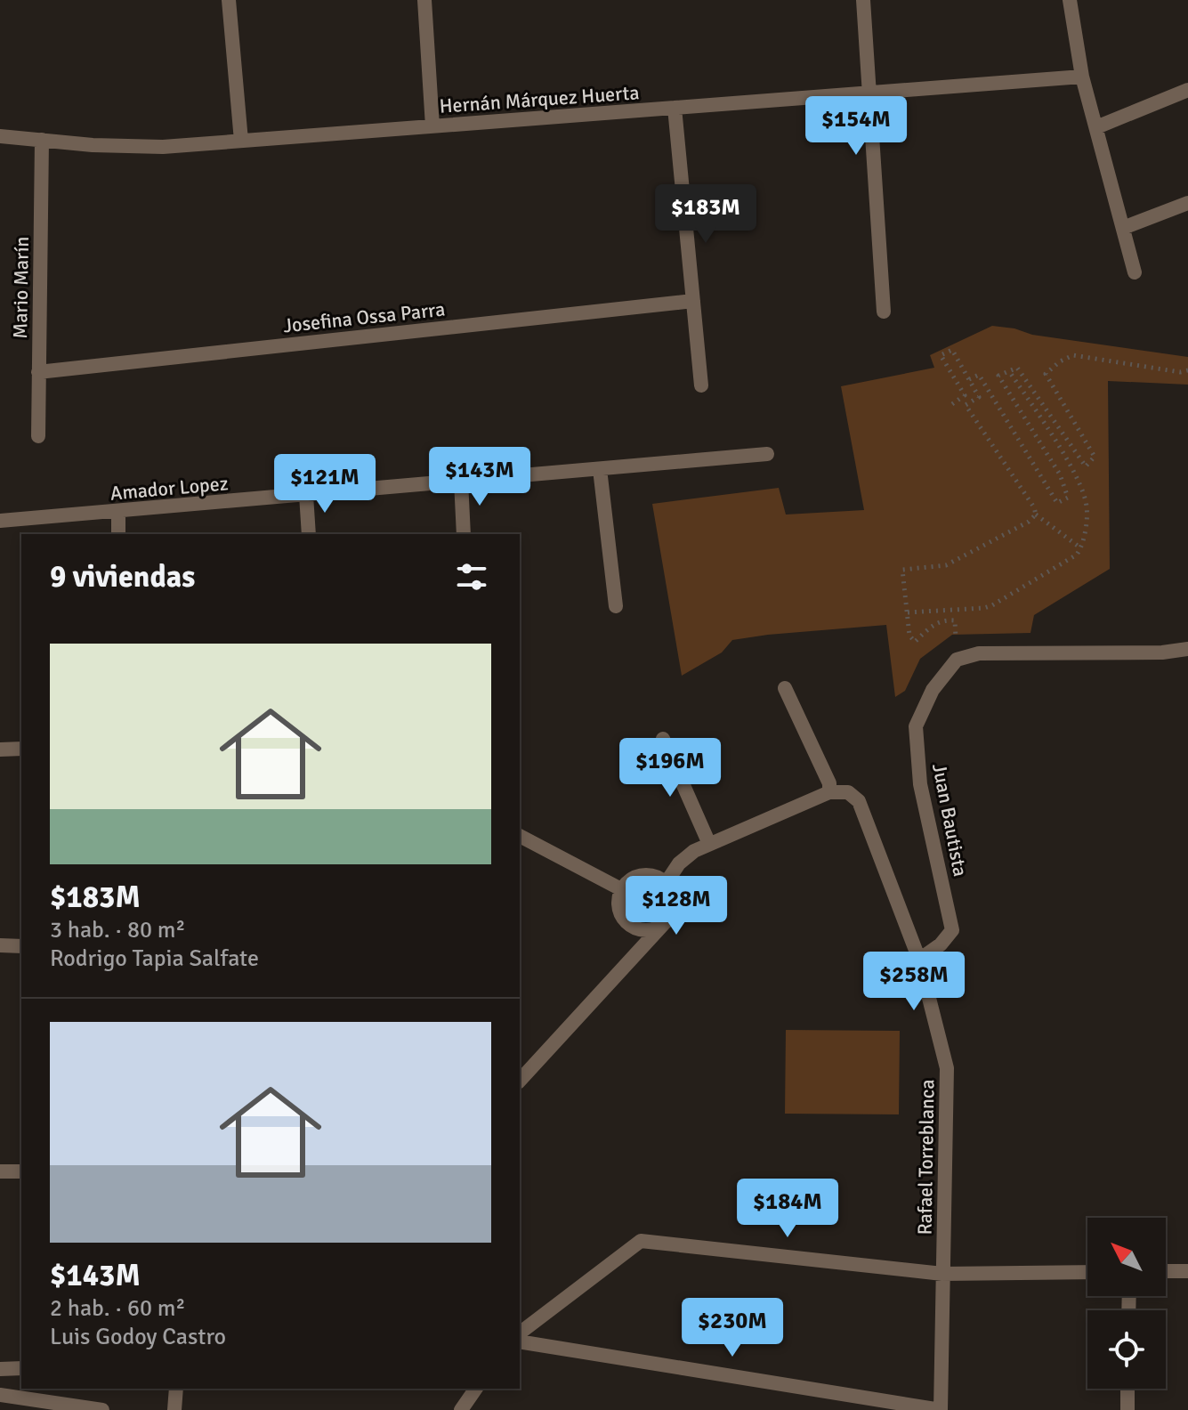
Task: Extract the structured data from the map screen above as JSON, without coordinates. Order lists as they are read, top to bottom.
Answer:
{
  "streets": {
    "street": [
      "Hernán Márquez Huerta",
      "Mario Marín",
      "Josefina Ossa Parra",
      "Amador Lopez",
      "Juan Bautista",
      "Rafael Torreblanca"
    ]
  },
  "crossings": [
    ["Hernán Márquez Huerta", "Mario Marín"],
    ["Mario Marín", "Josefina Ossa Parra"],
    ["Juan Bautista", "Rafael Torreblanca"]
  ],
  "north": "top left",
  "page": {
    "price": [
      "$154M",
      "$183M",
      "$143M",
      "$121M",
      "$196M",
      "$128M",
      "$258M",
      "$184M",
      "$230M"
    ],
    "heading": "9 viviendas",
    "list": [
      {
        "name": "$183M",
        "note": "3 hab. · 80 m² · Rodrigo Tapia Salfate"
      },
      {
        "name": "$143M",
        "note": "2 hab. · 60 m² · Luis Godoy Castro"
      }
    ]
  }
}
